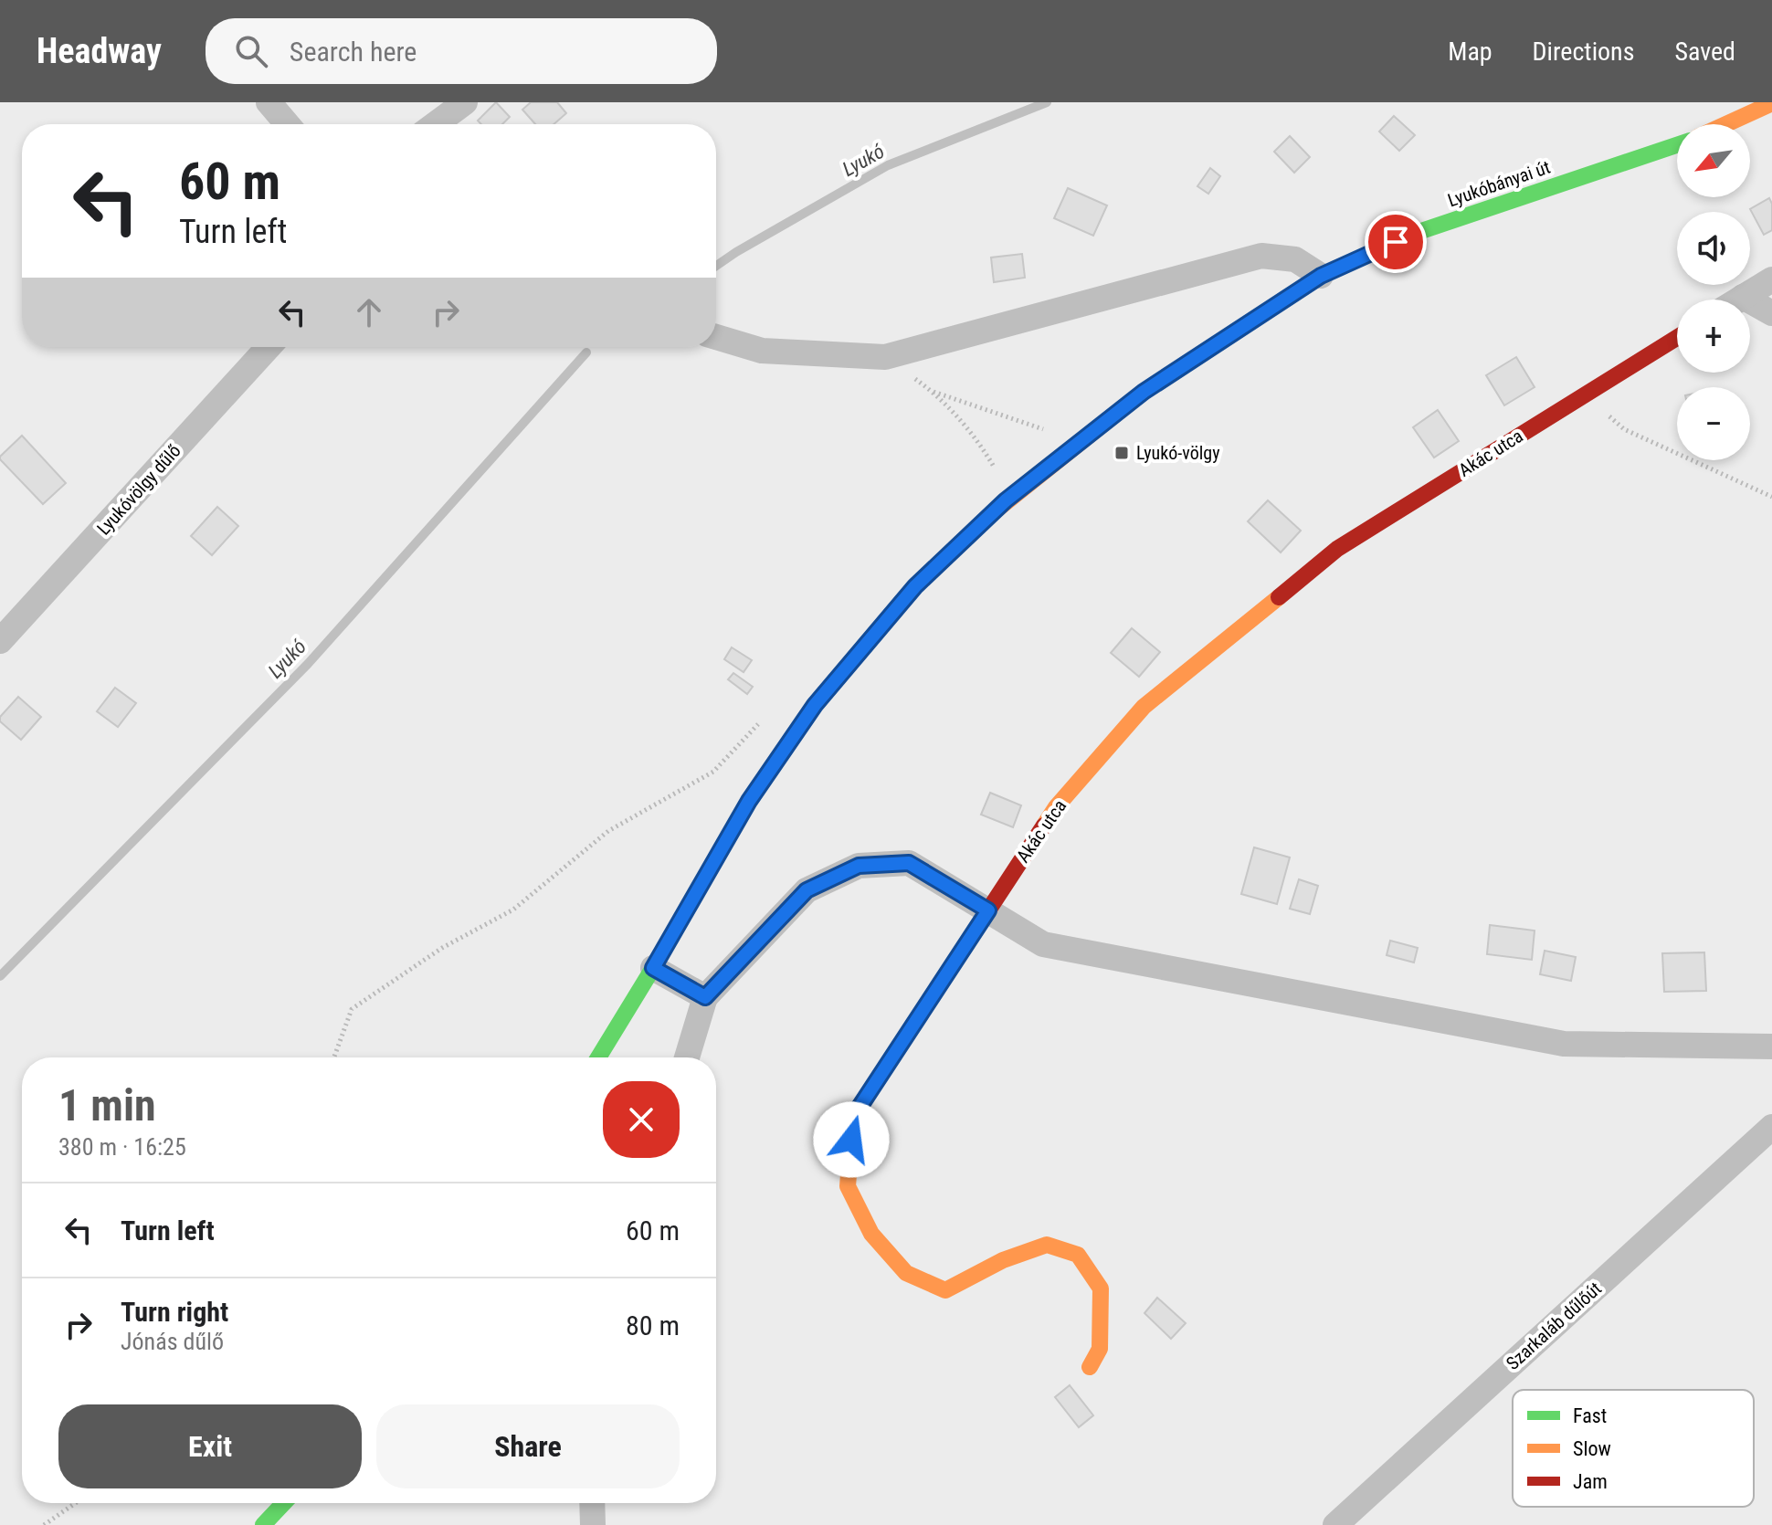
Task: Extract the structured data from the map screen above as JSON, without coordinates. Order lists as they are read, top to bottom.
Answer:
{
  "streets": {
    "street": [
      "Lyukóbányai út",
      "Akác utca",
      "Lyukóvölgy dűlő",
      "Szarkaláb dűlőút"
    ]
  },
  "water": ["Lyukó"],
  "places": {
    "transit": ["Lyukó-völgy"]
  },
  "legend": ["Fast", "Slow", "Jam"],
  "north": "bottom left",
  "page": {
    "header": "Headway",
    "search": "Search here",
    "nav": ["Map", "Directions", "Saved"],
    "map_buttons": ["+", "−"],
    "turn": ["60 m", "Turn left"],
    "heading": ["1 min", "380 m · 16:25"],
    "list": [
      {
        "name": "Turn left",
        "value": "60 m"
      },
      {
        "name": "Turn right",
        "note": "Jónás dűlő",
        "value": "80 m"
      }
    ],
    "buttons": ["Exit", "Share"]
  }
}
